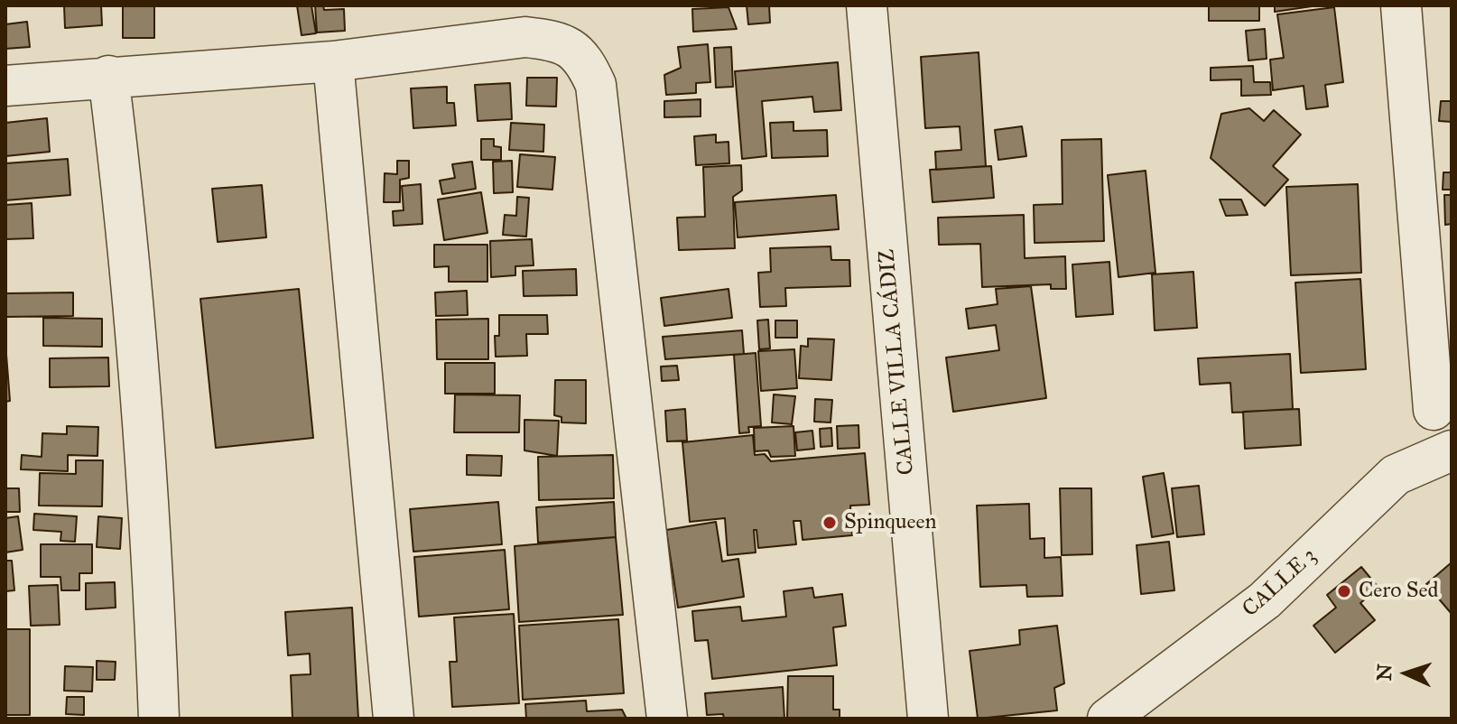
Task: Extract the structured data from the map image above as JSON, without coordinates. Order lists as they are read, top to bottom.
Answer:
{
  "streets": {
    "street": ["CALLE VILLA CÁDIZ", "CALLE 3"]
  },
  "places": ["Spinqueen", "Cero Sed"],
  "north": "left"
}
